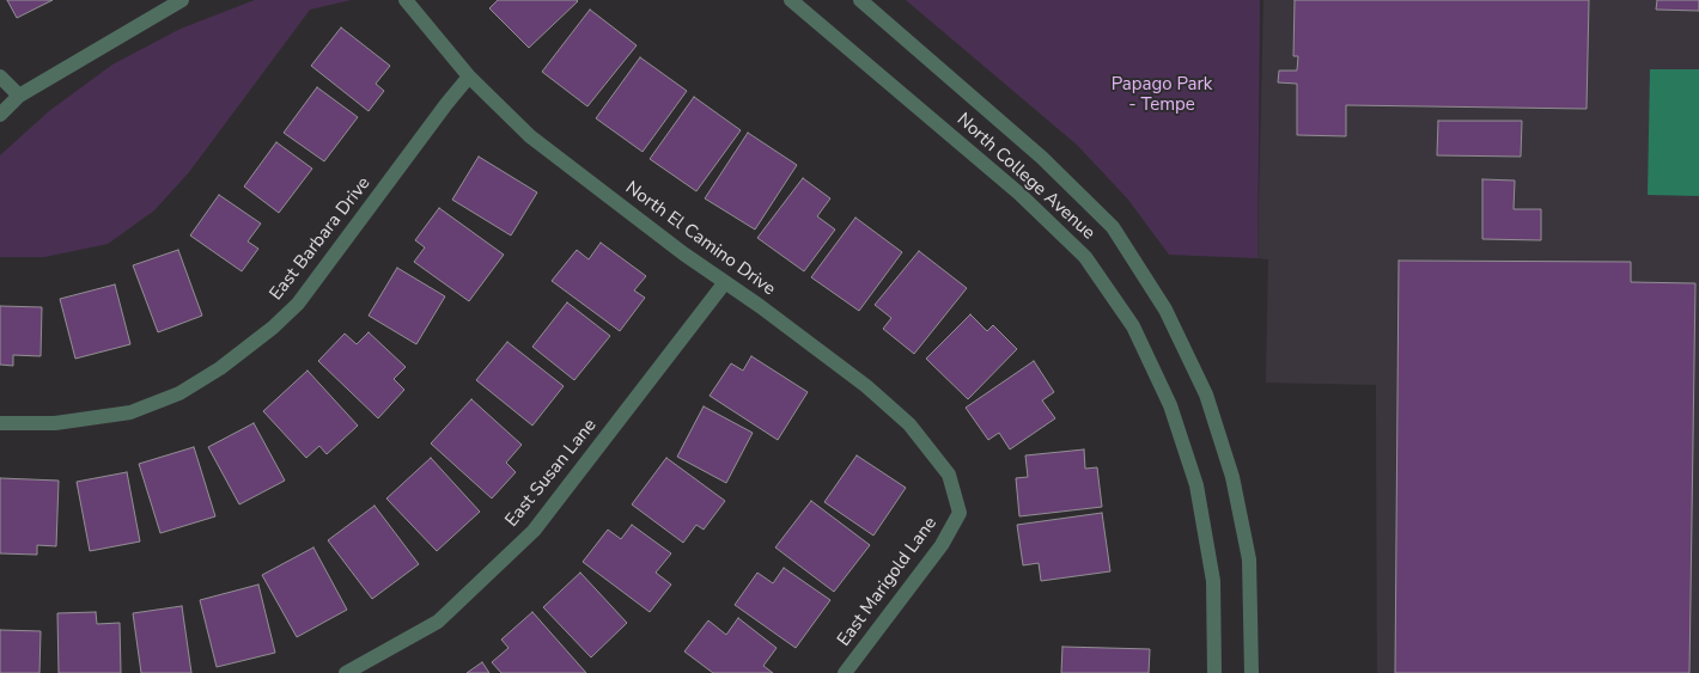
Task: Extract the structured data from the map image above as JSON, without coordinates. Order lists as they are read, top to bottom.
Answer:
{
  "streets": {
    "street": [
      "North College Avenue",
      "East Barbara Drive",
      "North El Camino Drive",
      "East Susan Lane",
      "East Marigold Lane"
    ]
  },
  "crossings": [
    ["East Barbara Drive", "North El Camino Drive"],
    ["North El Camino Drive", "East Susan Lane"],
    ["North El Camino Drive", "East Marigold Lane"]
  ],
  "parks": ["Papago Park - Tempe"]
}
